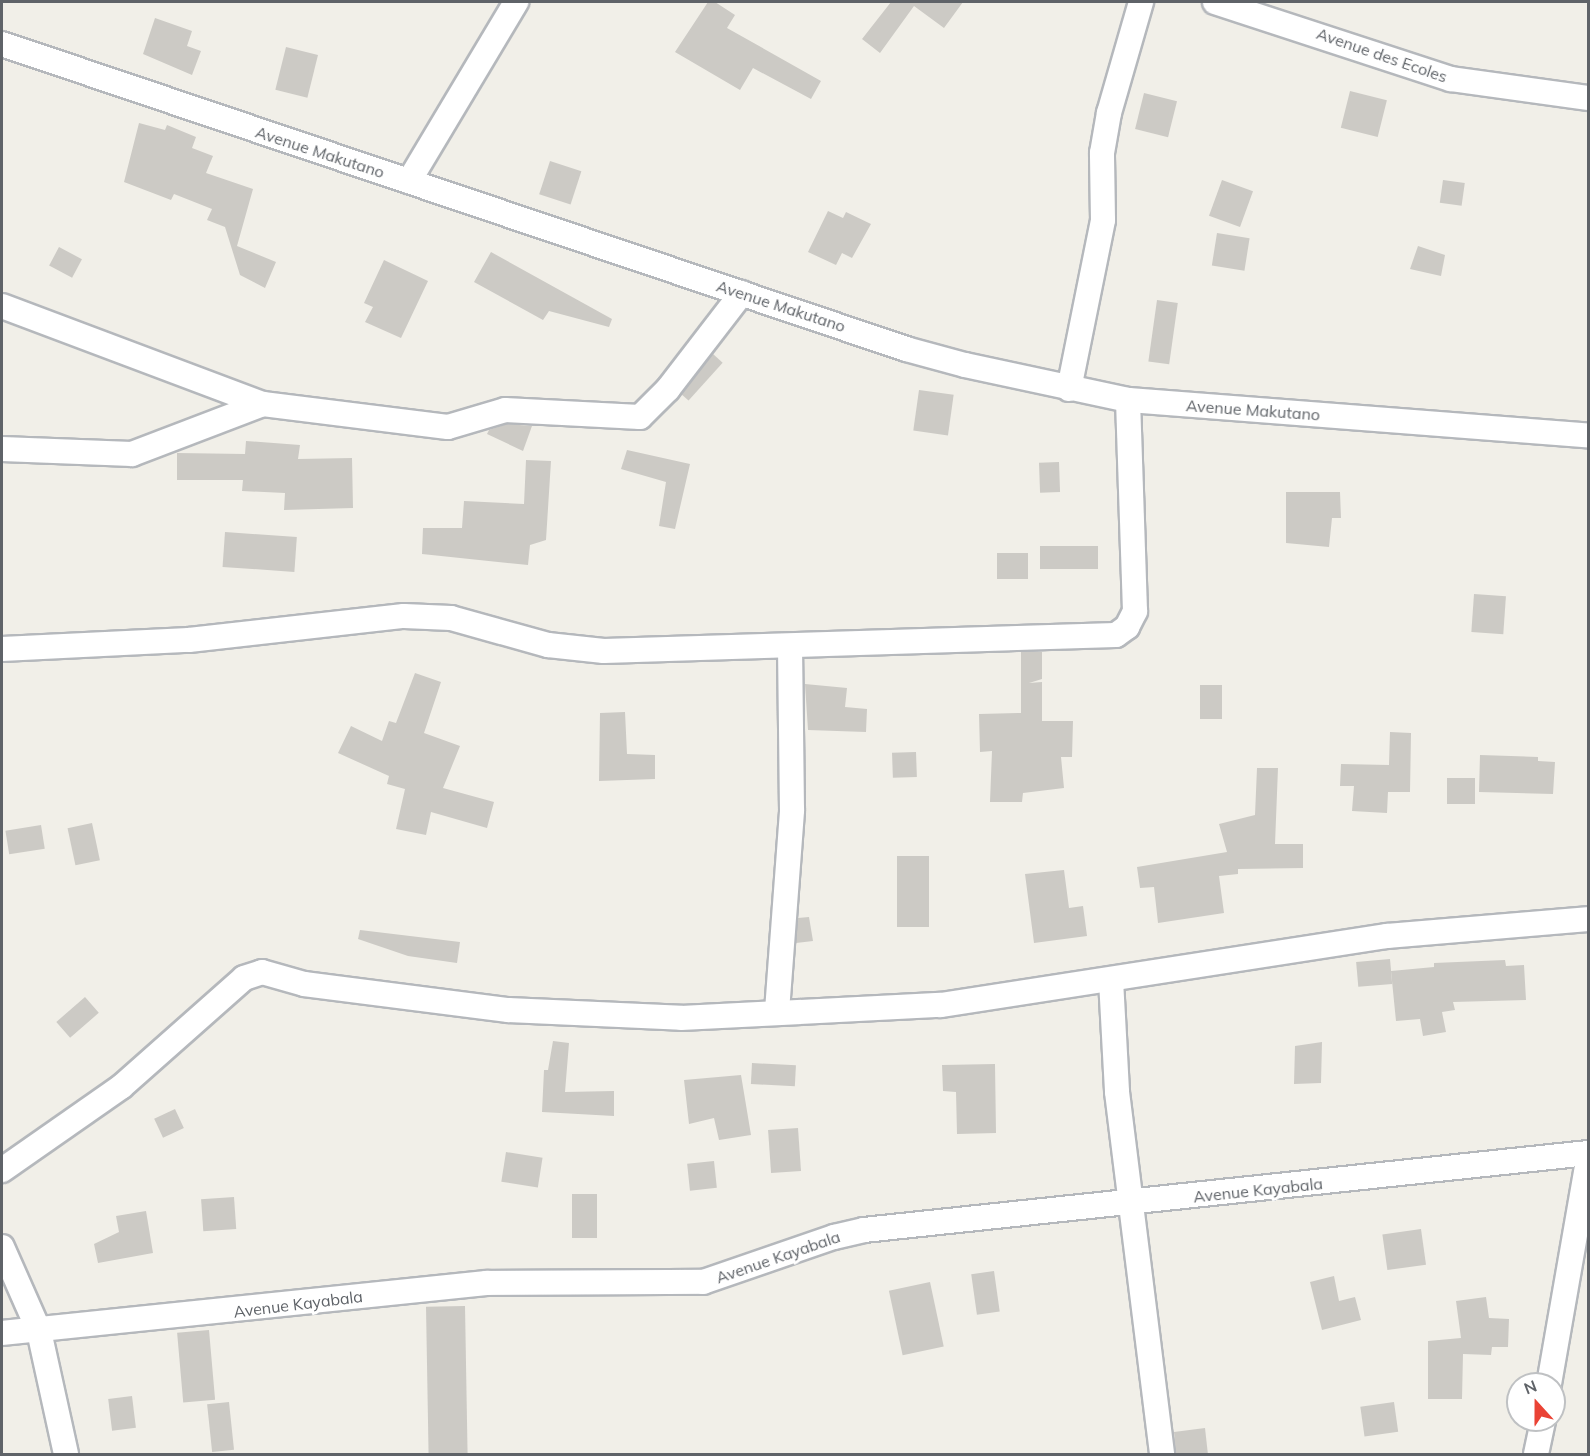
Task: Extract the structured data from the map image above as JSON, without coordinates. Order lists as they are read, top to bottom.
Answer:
{
  "streets": {
    "street": ["Avenue des Ecoles", "Avenue Makutano", "Avenue Kayabala"]
  },
  "north": "top"
}
